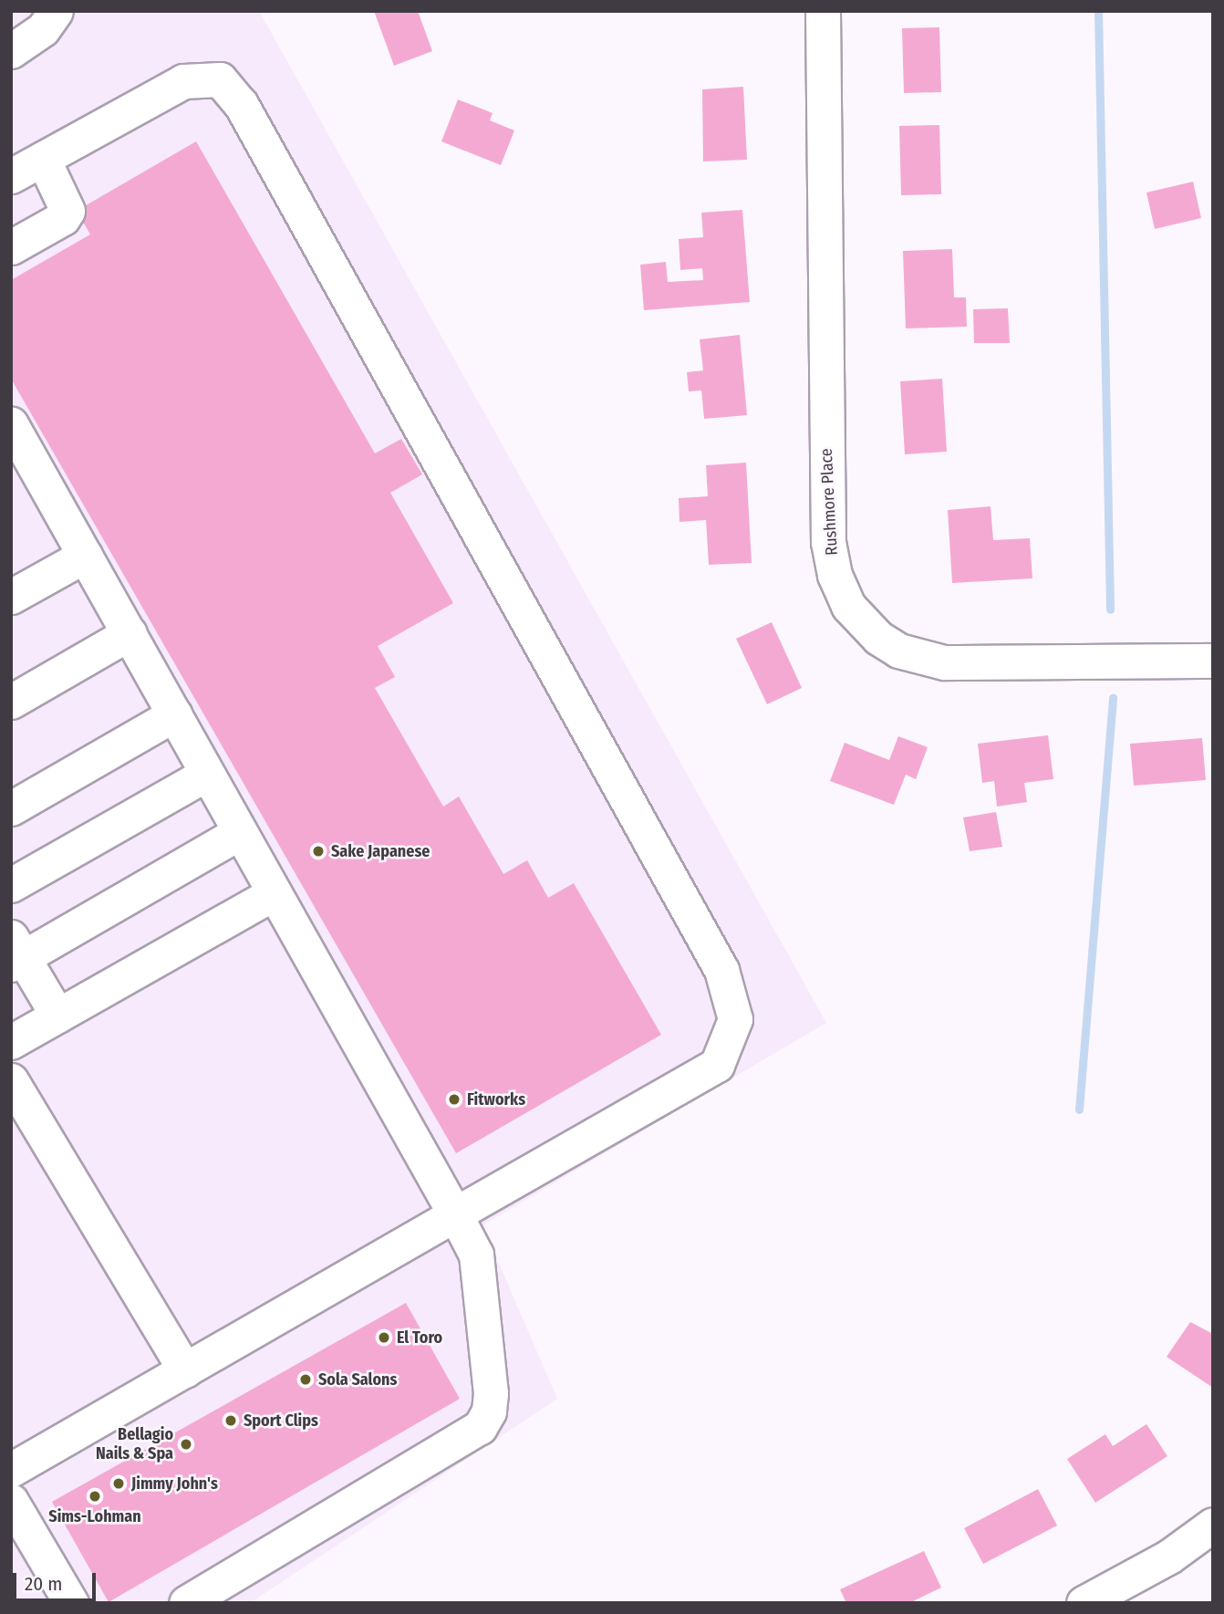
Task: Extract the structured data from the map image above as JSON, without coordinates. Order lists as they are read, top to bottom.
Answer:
{
  "streets": {
    "street": ["Rushmore Place"]
  },
  "places": [
    "Sake Japanese",
    "Fitworks",
    "El Toro",
    "Sola Salons",
    "Sport Clips",
    "Bellagio Nails & Spa",
    "Jimmy John's",
    "Sims-Lohman"
  ],
  "scale_bar": "20 m"
}
